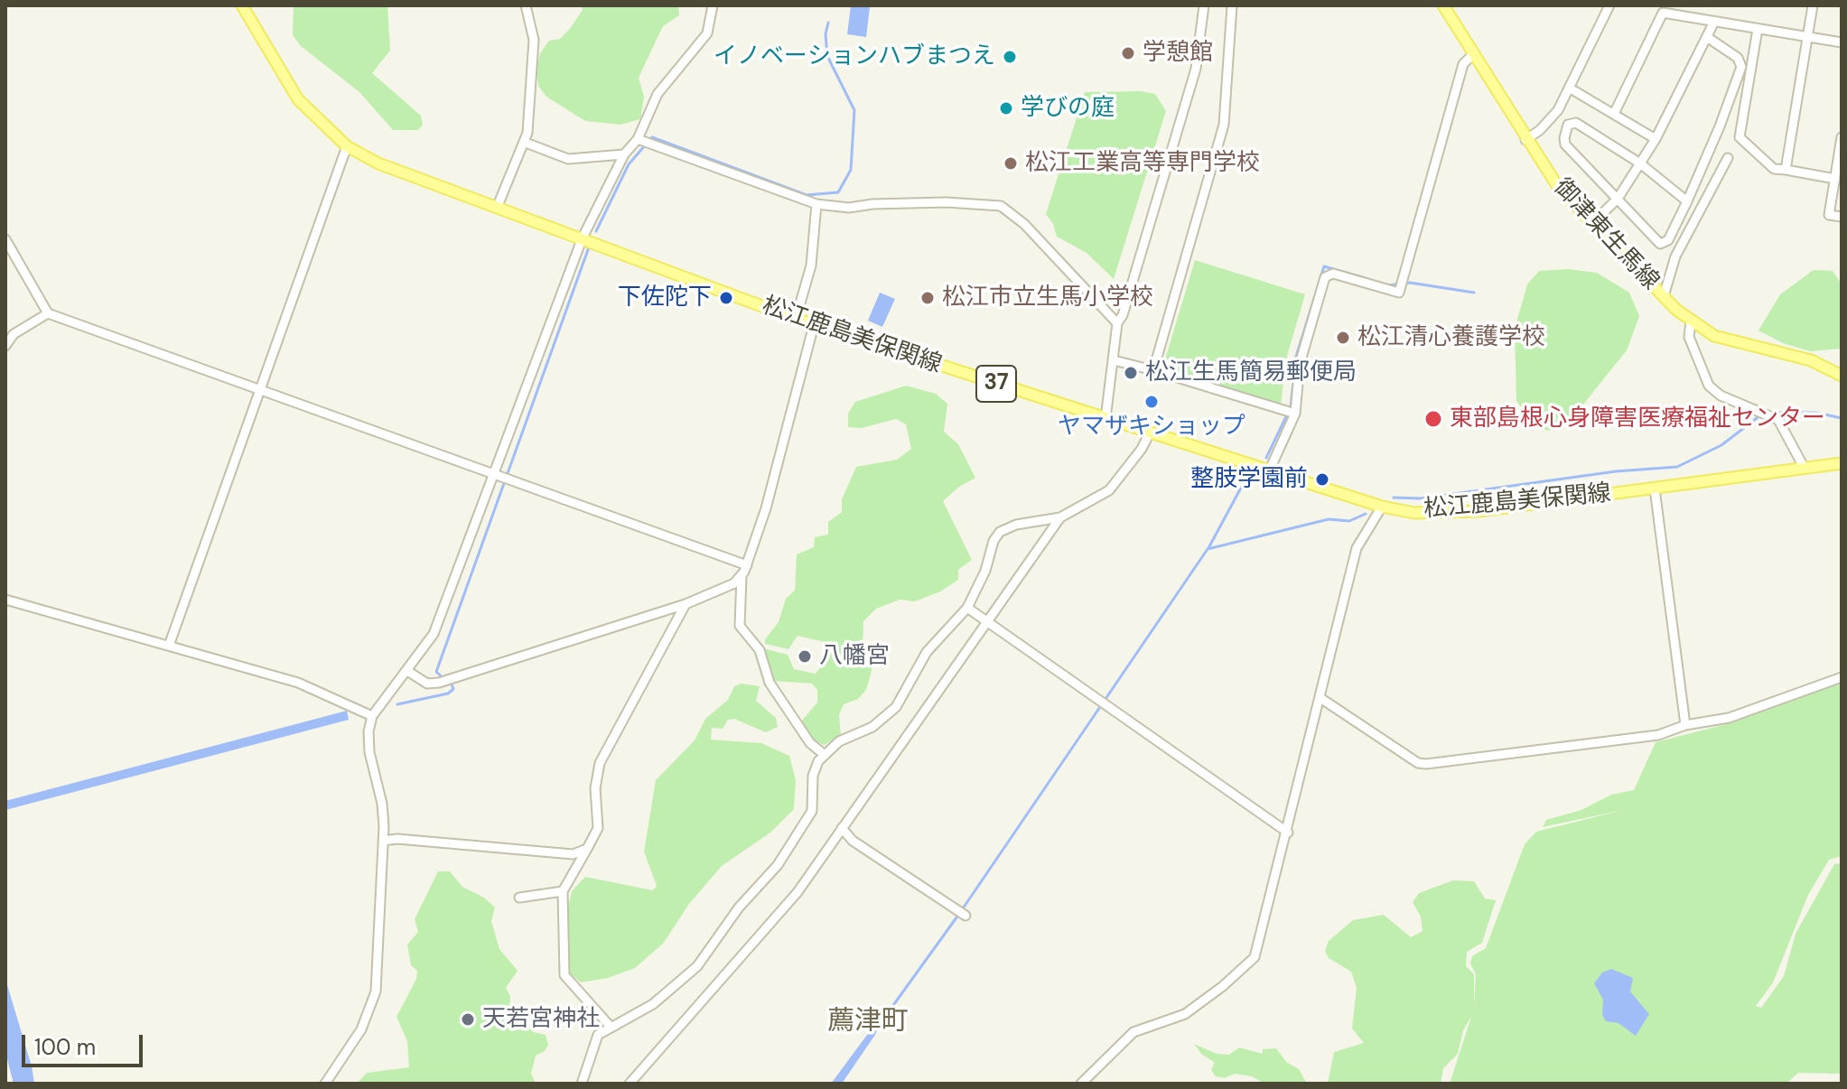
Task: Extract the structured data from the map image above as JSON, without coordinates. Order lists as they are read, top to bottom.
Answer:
{
  "streets": {
    "main road": ["御津東生馬線", "松江鹿島美保関線", "37"]
  },
  "districts": ["薦津町"],
  "places": [
    "学憩館",
    "イノベーションハブまつえ",
    "学びの庭",
    "松江工業高等専門学校",
    "下佐陀下",
    "松江市立生馬小学校",
    "松江清心養護学校",
    "松江生馬簡易郵便局",
    "ヤマザキショップ",
    "東部島根心身障害医療福祉センター",
    "整肢学園前",
    "八幡宮",
    "天若宮神社"
  ],
  "scale_bar": "100 m"
}
